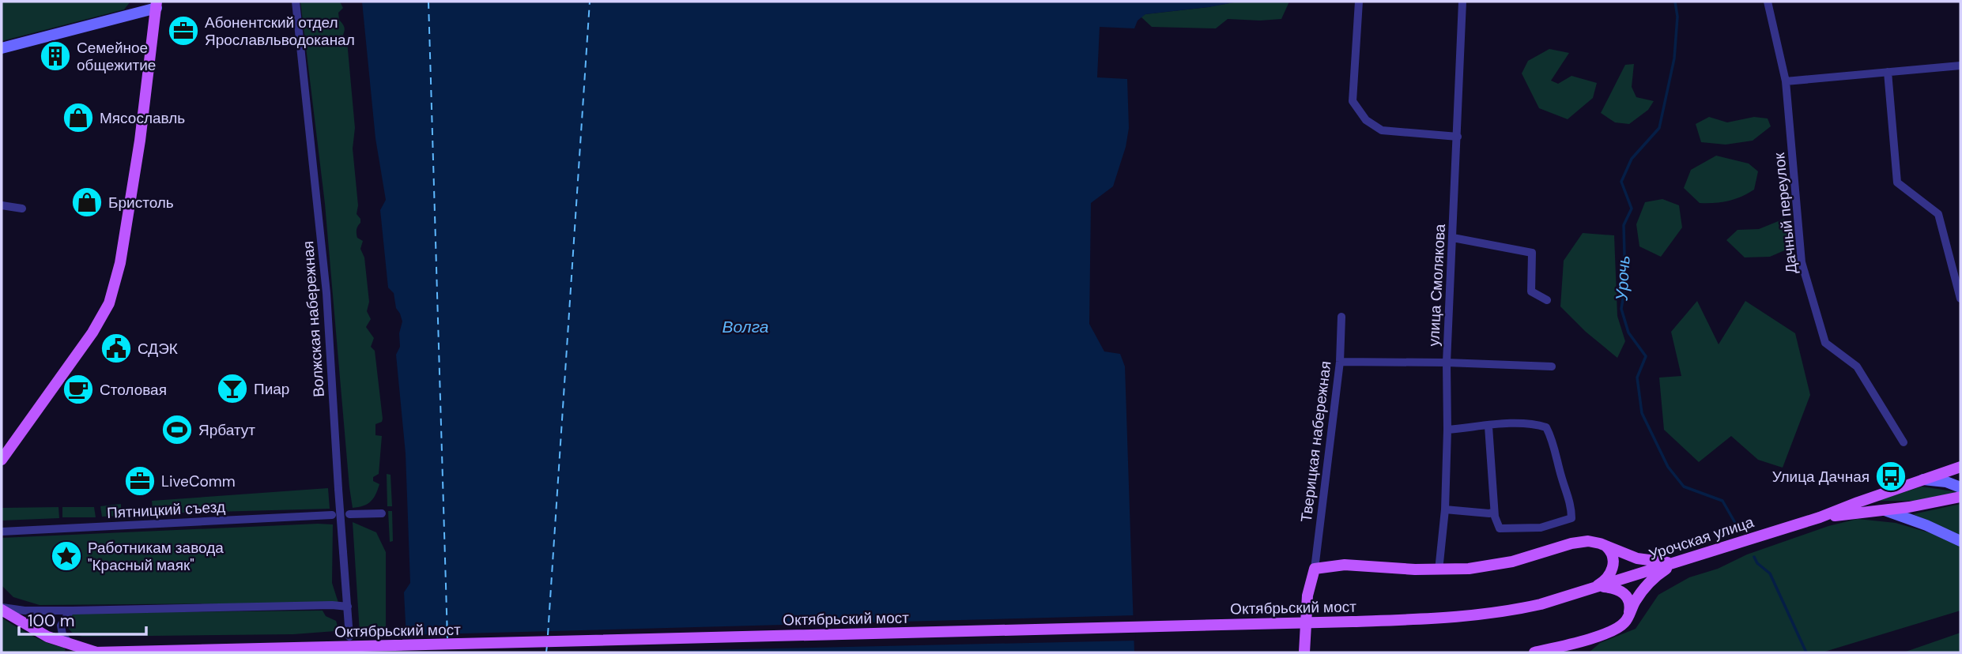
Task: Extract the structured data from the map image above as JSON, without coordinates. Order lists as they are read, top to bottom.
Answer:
{
  "streets": {
    "main road": ["Урочская улица", "Октябрьский мост"],
    "street": [
      "Дачный переулок",
      "улица Смолякова",
      "Волжская набережная",
      "Тверицкая набережная",
      "Пятницкий съезд"
    ]
  },
  "crossings": [
    ["Урочская улица", "Октябрьский мост"]
  ],
  "water": ["Урочь", "Волга"],
  "places": {
    "office": ["Абонентский отдел Ярославльводоканал", "LiveComm"],
    "building": ["Семейное общежитие"],
    "shop": ["Мясославль", "Бристоль"],
    "public building": ["СДЭК"],
    "bar": ["Пиар"],
    "cafe": ["Столовая"],
    "sports": ["Ярбатут"],
    "bus stop": ["Улица Дачная"],
    "place": ["Работникам завода \"Красный маяк\""]
  },
  "scale_bar": "100 m"
}
